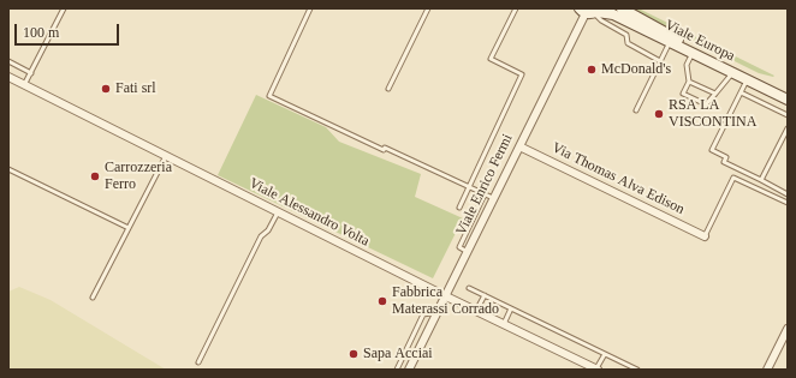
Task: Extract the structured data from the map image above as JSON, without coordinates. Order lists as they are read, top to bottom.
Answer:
{
  "streets": {
    "main road": ["Viale Europa"],
    "street": ["Via Thomas Alva Edison", "Viale Enrico Fermi", "Viale Alessandro Volta"]
  },
  "crossings": [
    ["Viale Europa", "Viale Enrico Fermi"],
    ["Via Thomas Alva Edison", "Viale Enrico Fermi"],
    ["Viale Enrico Fermi", "Viale Alessandro Volta"]
  ],
  "places": [
    "McDonald's",
    "Fati srl",
    "RSA LA VISCONTINA",
    "Carrozzeria Ferro",
    "Fabbrica Materassi Corrado",
    "Sapa Acciai"
  ],
  "scale_bar": "100 m"
}
